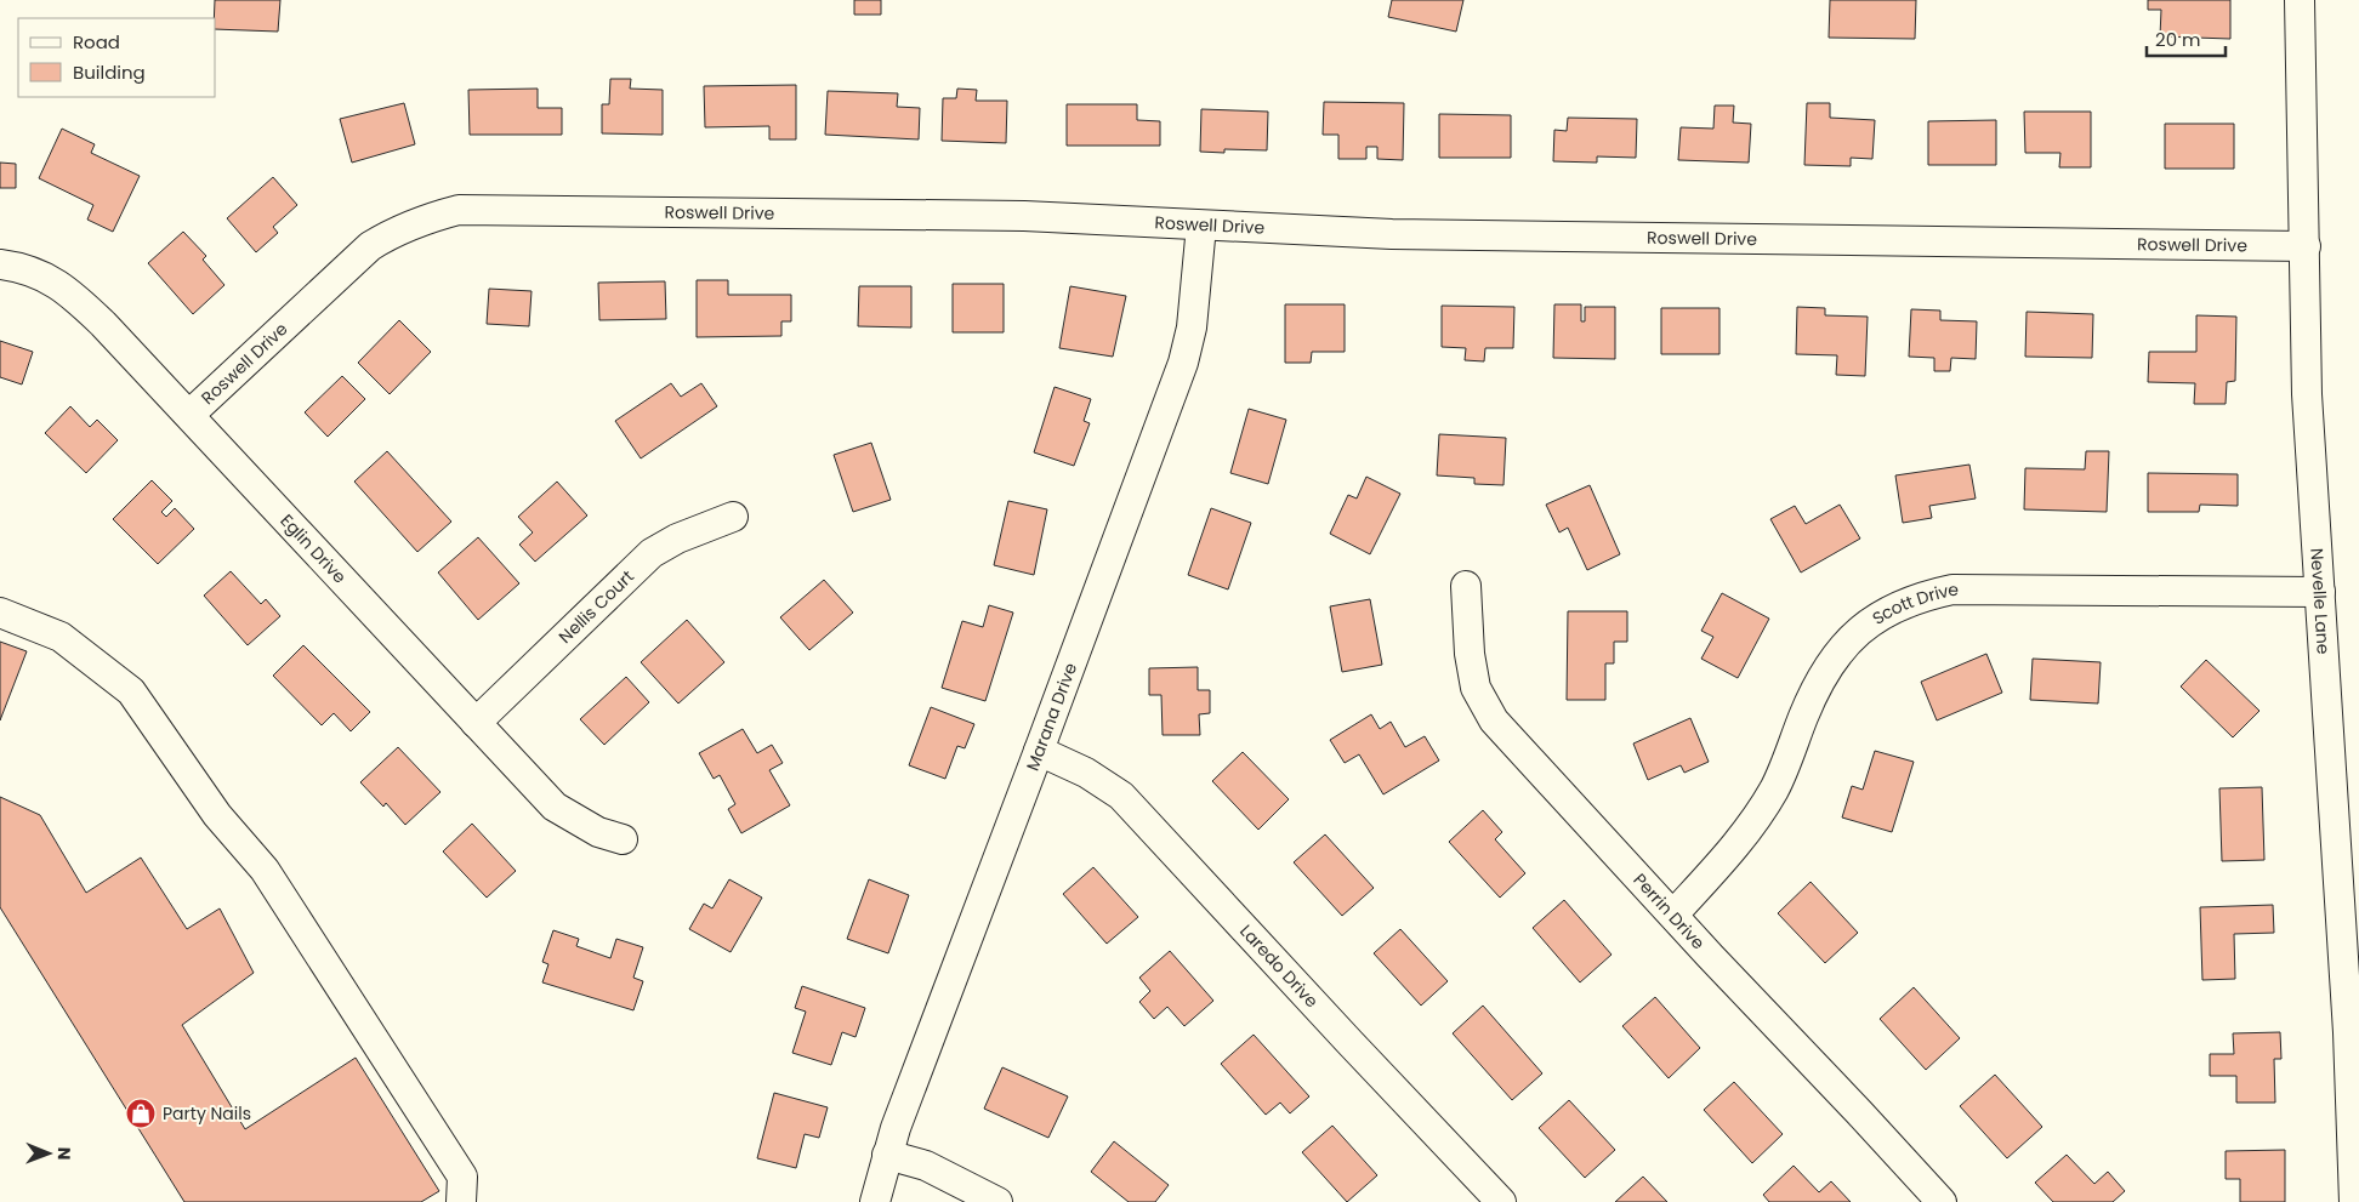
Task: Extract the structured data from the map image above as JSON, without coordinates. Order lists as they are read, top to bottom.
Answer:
{
  "streets": {
    "street": [
      "Roswell Drive",
      "Eglin Drive",
      "Nevelle Lane",
      "Nellis Court",
      "Scott Drive",
      "Marana Drive",
      "Perrin Drive",
      "Laredo Drive"
    ]
  },
  "crossings": [
    ["Roswell Drive", "Eglin Drive"],
    ["Roswell Drive", "Nevelle Lane"],
    ["Roswell Drive", "Marana Drive"],
    ["Eglin Drive", "Nellis Court"],
    ["Nevelle Lane", "Scott Drive"],
    ["Scott Drive", "Perrin Drive"],
    ["Marana Drive", "Laredo Drive"]
  ],
  "places": {
    "shop": ["Party Nails"]
  },
  "legend": ["Road", "Building"],
  "scale_bar": "20 m",
  "north": "right"
}
